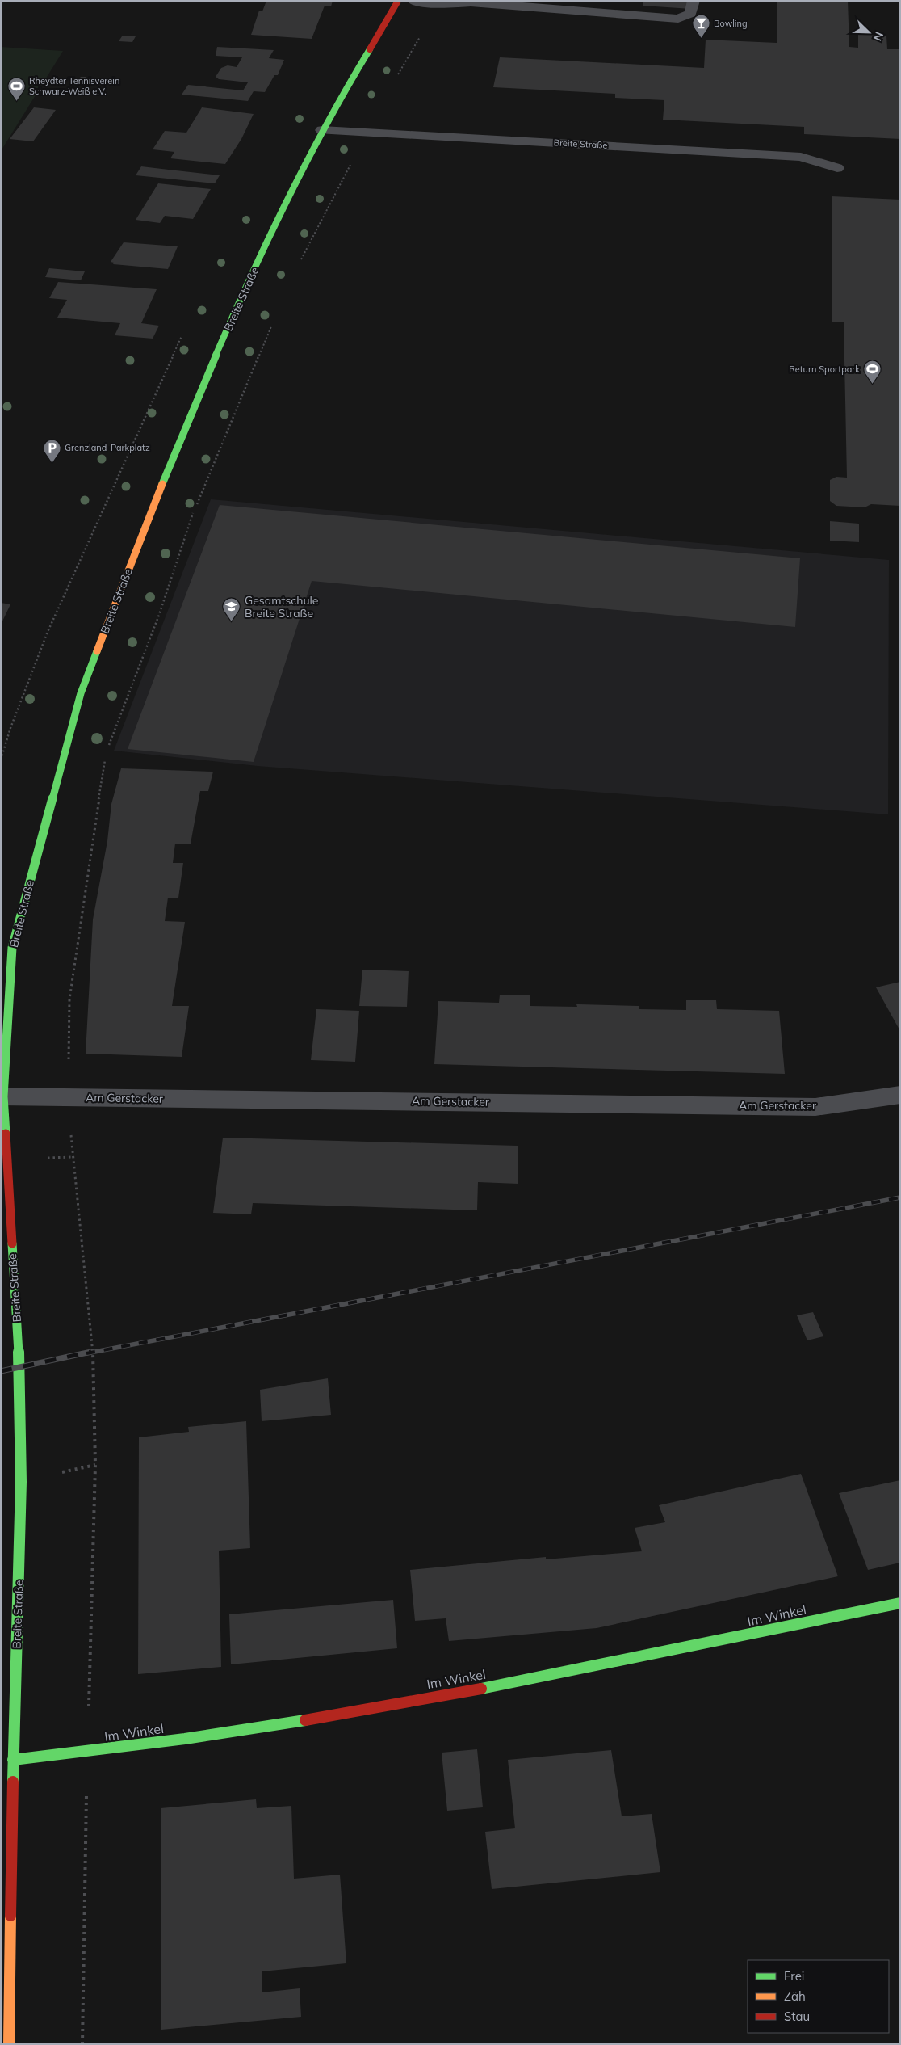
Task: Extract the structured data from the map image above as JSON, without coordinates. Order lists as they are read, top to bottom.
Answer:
{
  "streets": {
    "main road": ["Breite Straße", "Im Winkel"],
    "street": ["Am Gerstacker"]
  },
  "crossings": [
    ["Breite Straße", "Am Gerstacker"],
    ["Breite Straße", "Im Winkel"]
  ],
  "places": {
    "bar": ["Bowling"],
    "sports": ["Rheydter Tennisverein Schwarz-Weiß e.V.", "Return Sportpark"],
    "parking": ["Grenzland-Parkplatz"],
    "school or university": ["Gesamtschule Breite Straße"]
  },
  "legend": ["Frei", "Zäh", "Stau"],
  "north": "bottom right"
}
